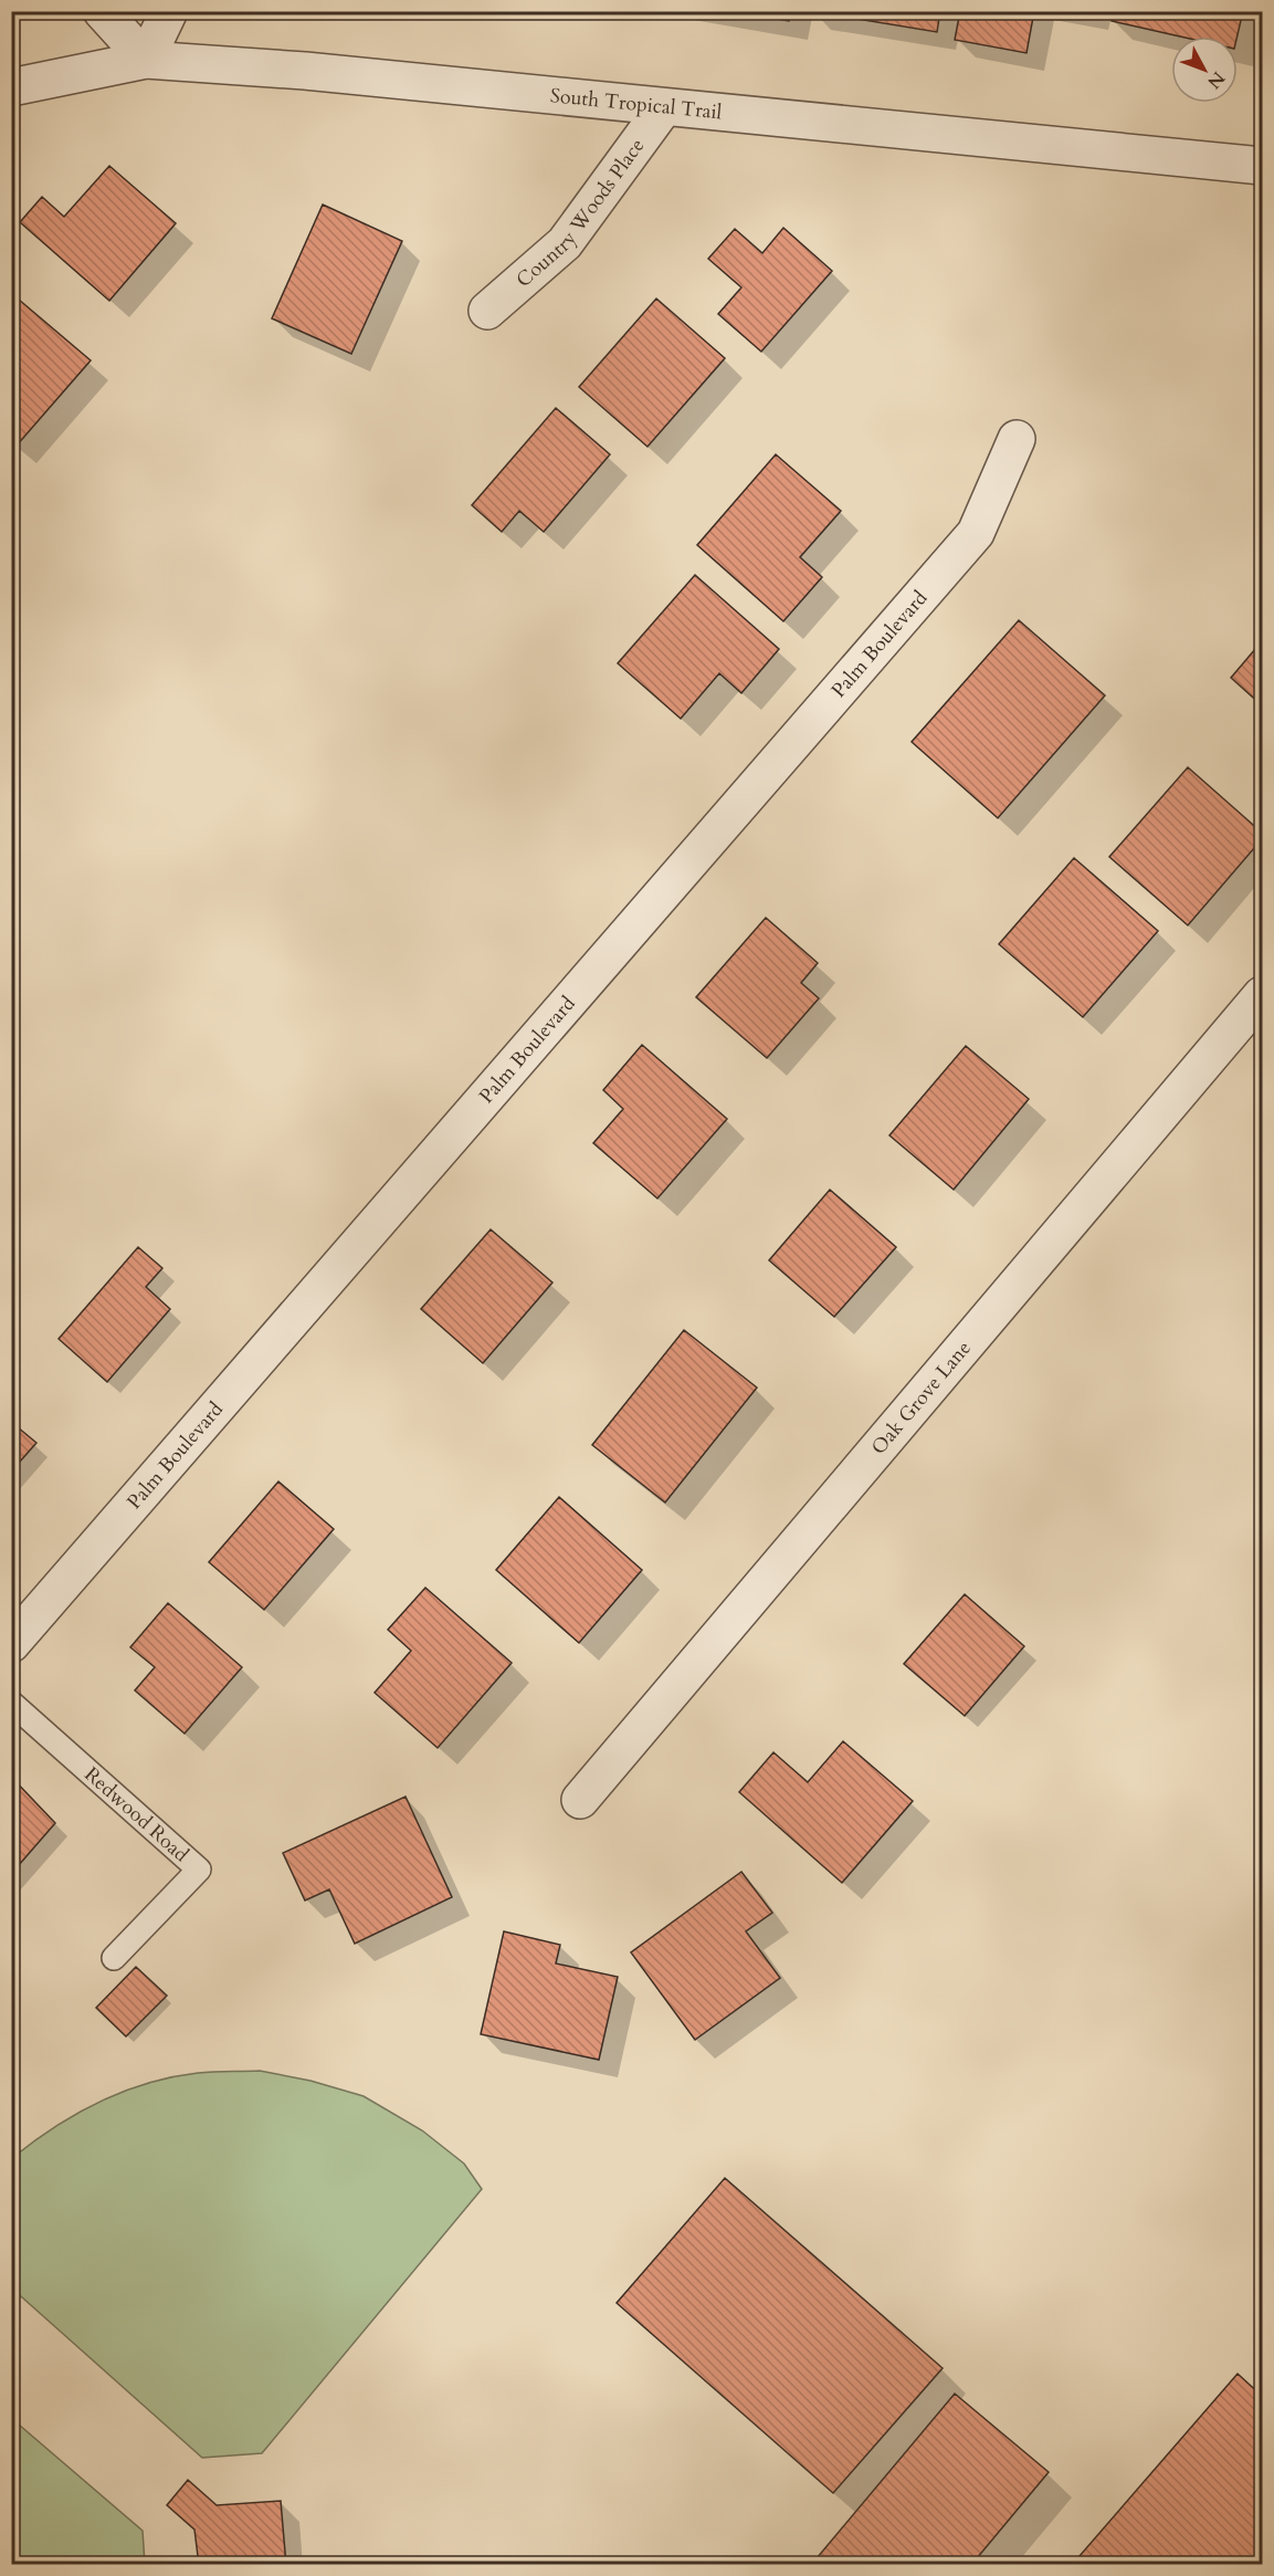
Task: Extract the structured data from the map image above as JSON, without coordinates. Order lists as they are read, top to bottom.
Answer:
{
  "streets": {
    "street": [
      "South Tropical Trail",
      "Country Woods Place",
      "Palm Boulevard",
      "Oak Grove Lane"
    ],
    "lane": ["Redwood Road"]
  },
  "crossings": [
    ["South Tropical Trail", "Country Woods Place"]
  ],
  "north": "bottom right"
}
